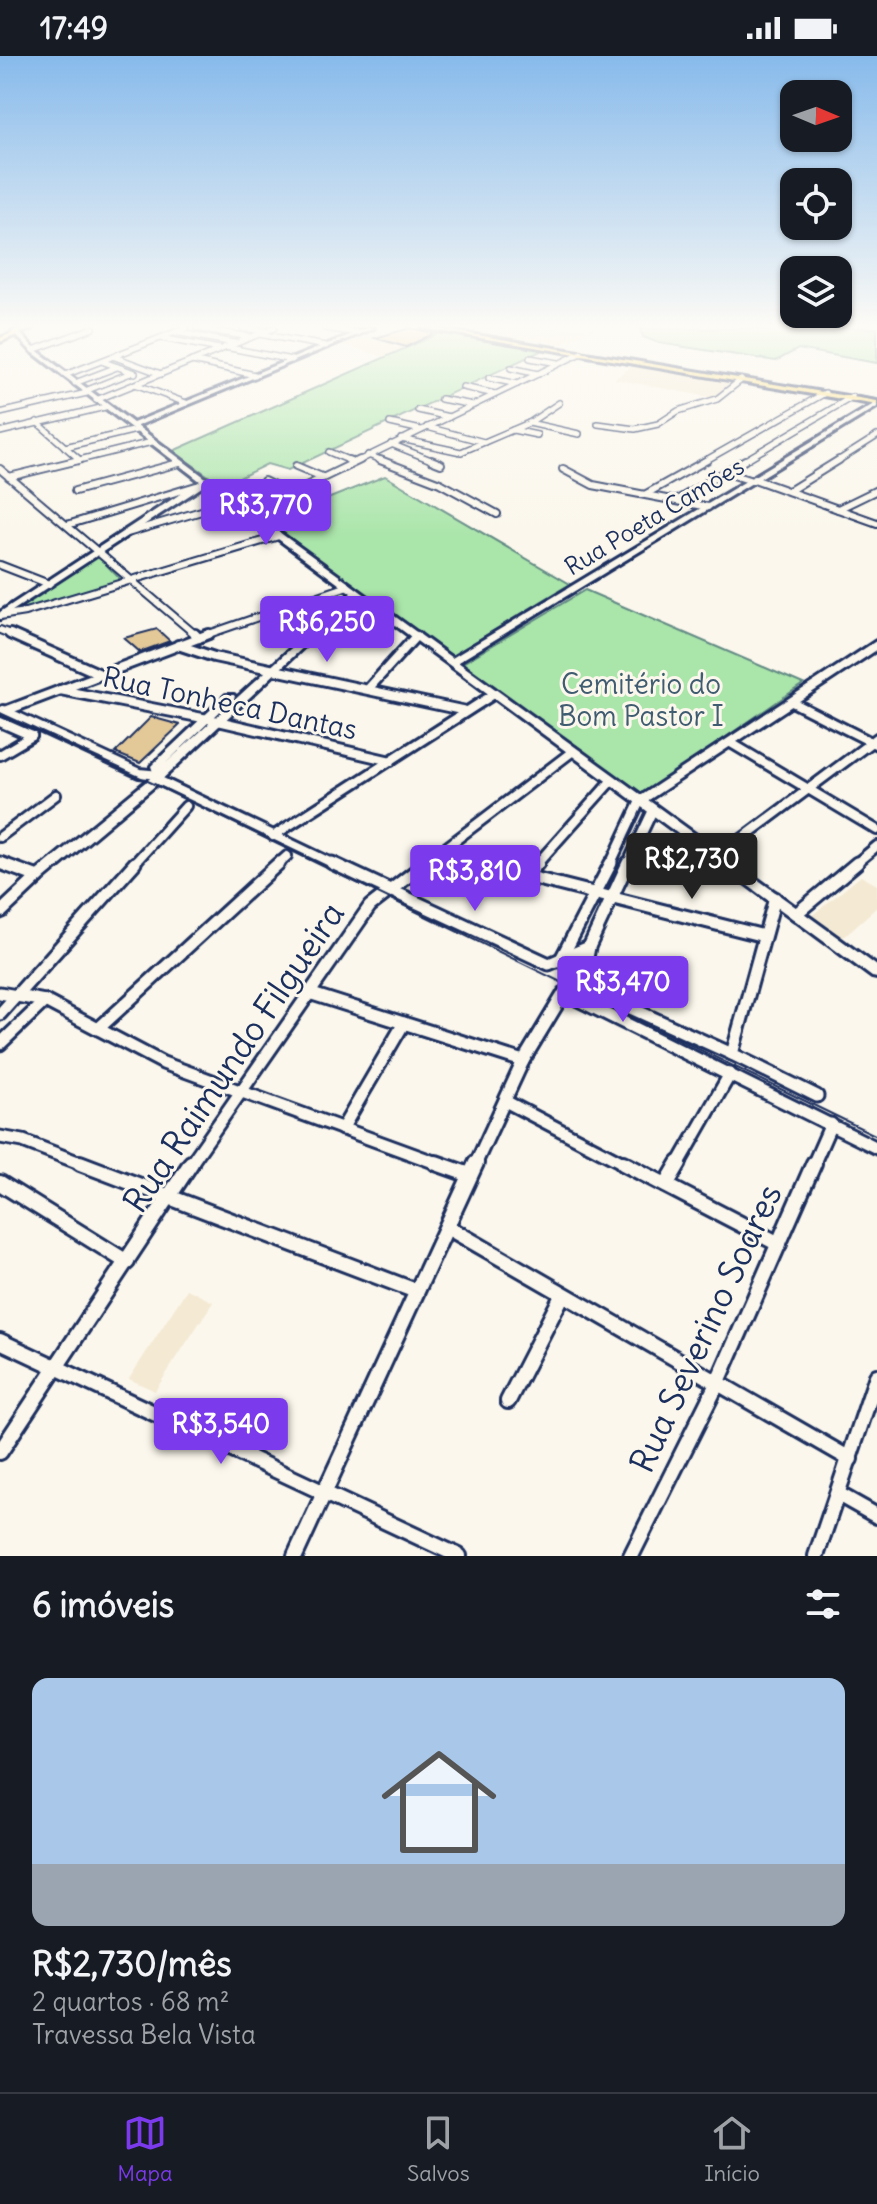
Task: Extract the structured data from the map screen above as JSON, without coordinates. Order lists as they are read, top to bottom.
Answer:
{
  "streets": {
    "main road": ["Rua Poeta Camões"],
    "street": ["Rua Tonheca Dantas", "Rua Raimundo Filgueira", "Rua Severino Soares"]
  },
  "parks": ["Cemitério do Bom Pastor I"],
  "north": "right",
  "page": {
    "status": "17:49",
    "price": [
      "R$3,770",
      "R$6,250",
      "R$2,730",
      "R$3,810",
      "R$3,470",
      "R$3,540"
    ],
    "heading": "6 imóveis",
    "list": [
      {
        "name": "R$2,730/mês",
        "note": "2 quartos · 68 m² · Travessa Bela Vista"
      }
    ],
    "tabs": ["Mapa", "Salvos", "Início"]
  }
}
